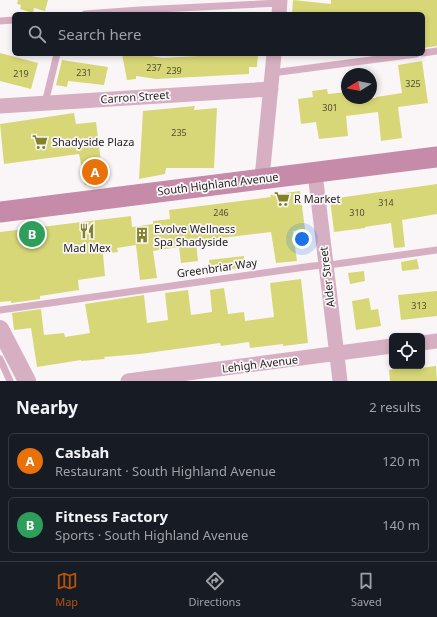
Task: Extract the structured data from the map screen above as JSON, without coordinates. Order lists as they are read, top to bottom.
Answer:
{
  "streets": {
    "main road": ["South Highland Avenue"],
    "street": ["Carron Street", "Alder Street", "Lehigh Avenue"],
    "lane": ["Greenbriar Way"]
  },
  "crossings": [
    ["South Highland Avenue", "Alder Street"],
    ["Greenbriar Way", "Alder Street"],
    ["Alder Street", "Lehigh Avenue"]
  ],
  "places": {
    "supermarket": ["Shadyside Plaza", "R Market"],
    "restaurant": ["Mad Mex"],
    "building": ["Evolve Wellness Spa Shadyside"]
  },
  "house_numbers": [
    "237",
    "239",
    "231",
    "219",
    "325",
    "301",
    "235",
    "314",
    "246",
    "310",
    "313"
  ],
  "north": "left",
  "page": {
    "search": "Search here",
    "pins": ["A", "B"],
    "heading": ["Nearby", "2 results"],
    "list": [
      {
        "mark": "A",
        "name": "Casbah",
        "note": "Restaurant · South Highland Avenue",
        "value": "120 m"
      },
      {
        "mark": "B",
        "name": "Fitness Factory",
        "note": "Sports · South Highland Avenue",
        "value": "140 m"
      }
    ],
    "nav": ["Map", "Directions", "Saved"]
  }
}
